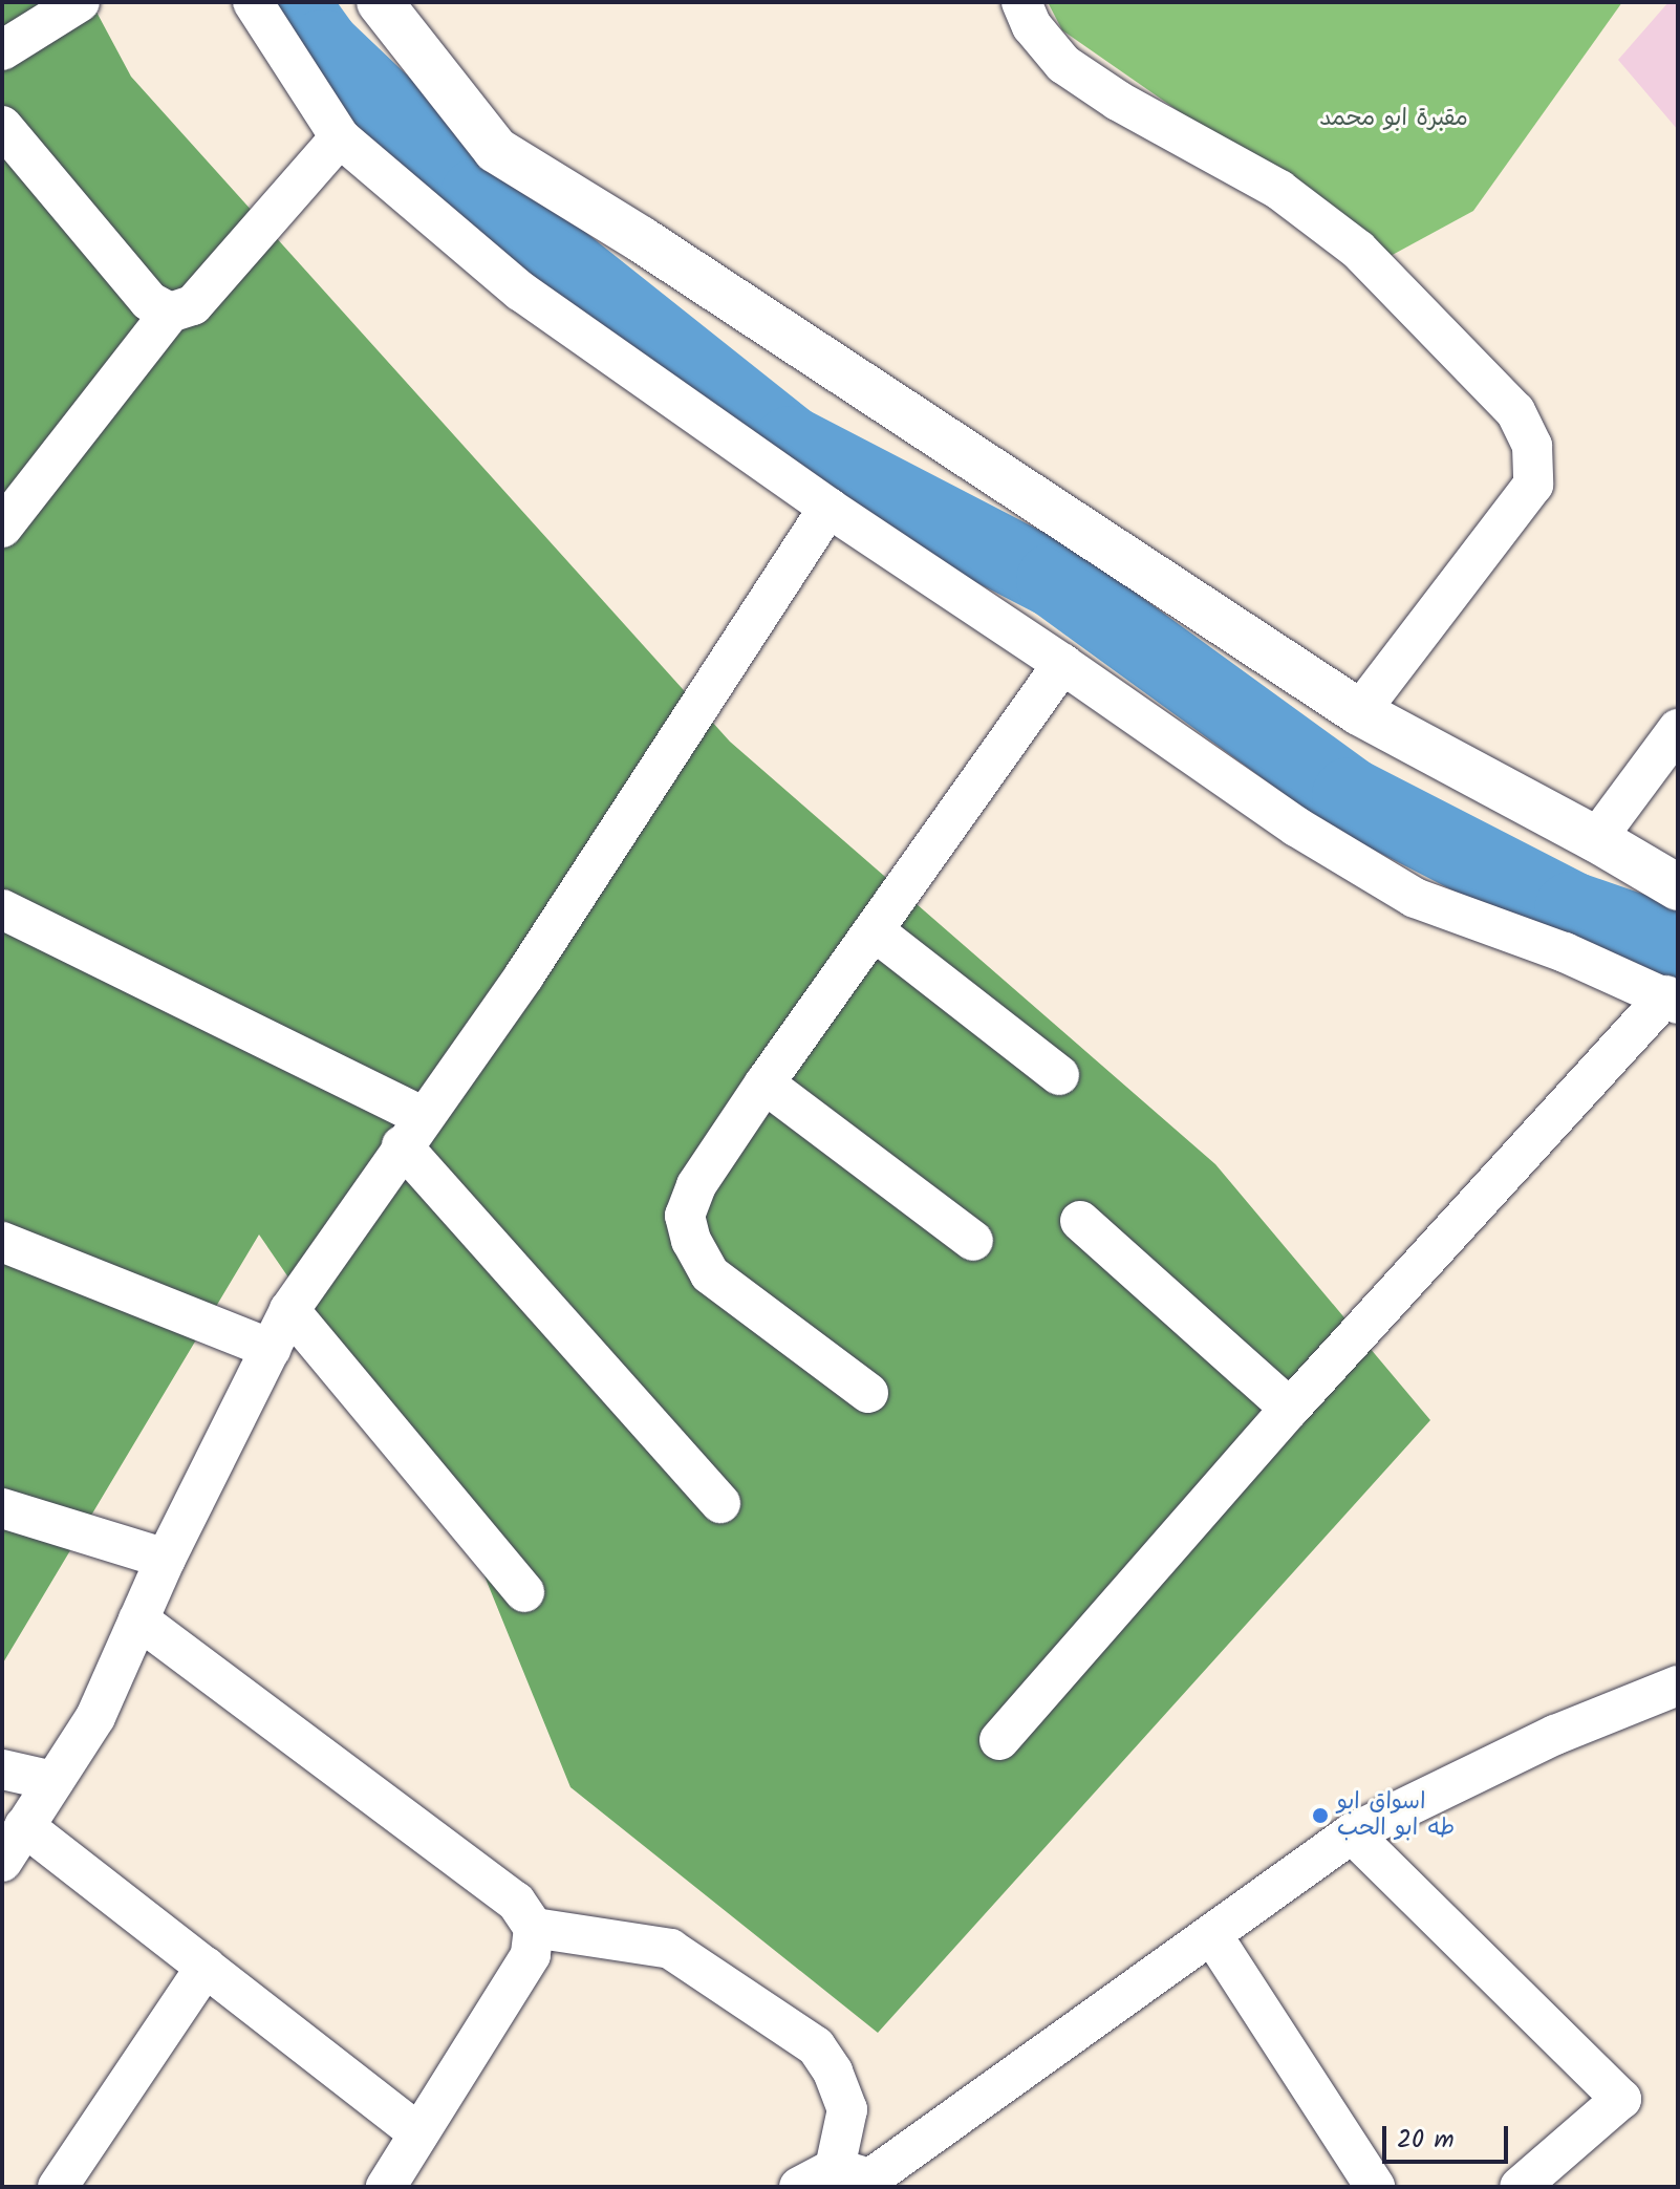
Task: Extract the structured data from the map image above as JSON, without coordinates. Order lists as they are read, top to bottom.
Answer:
{
  "parks": ["مقبرة ابو محمد"],
  "places": ["اسواق ابو طه ابو الحب"],
  "scale_bar": "20 m"
}
